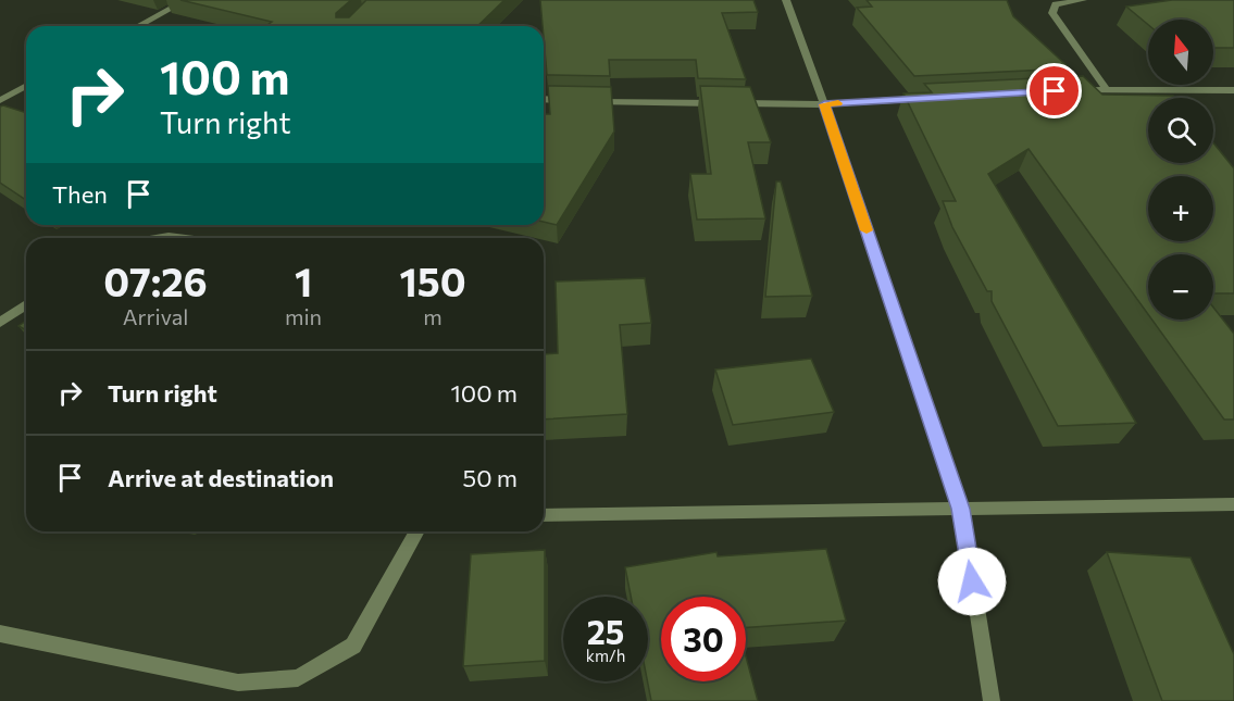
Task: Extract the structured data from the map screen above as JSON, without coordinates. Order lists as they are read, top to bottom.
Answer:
{
  "north": "top",
  "page": {
    "map_buttons": ["+", "−"],
    "turn": ["100 m", "Turn right"],
    "then": "Then",
    "eta": [
      "07:26",
      "Arrival",
      "1",
      "min",
      "150",
      "m"
    ],
    "list": [
      {
        "name": "Turn right",
        "value": "100 m"
      },
      {
        "name": "Arrive at destination",
        "value": "50 m"
      }
    ],
    "speed": "25 km/h",
    "limit": "30"
  }
}
